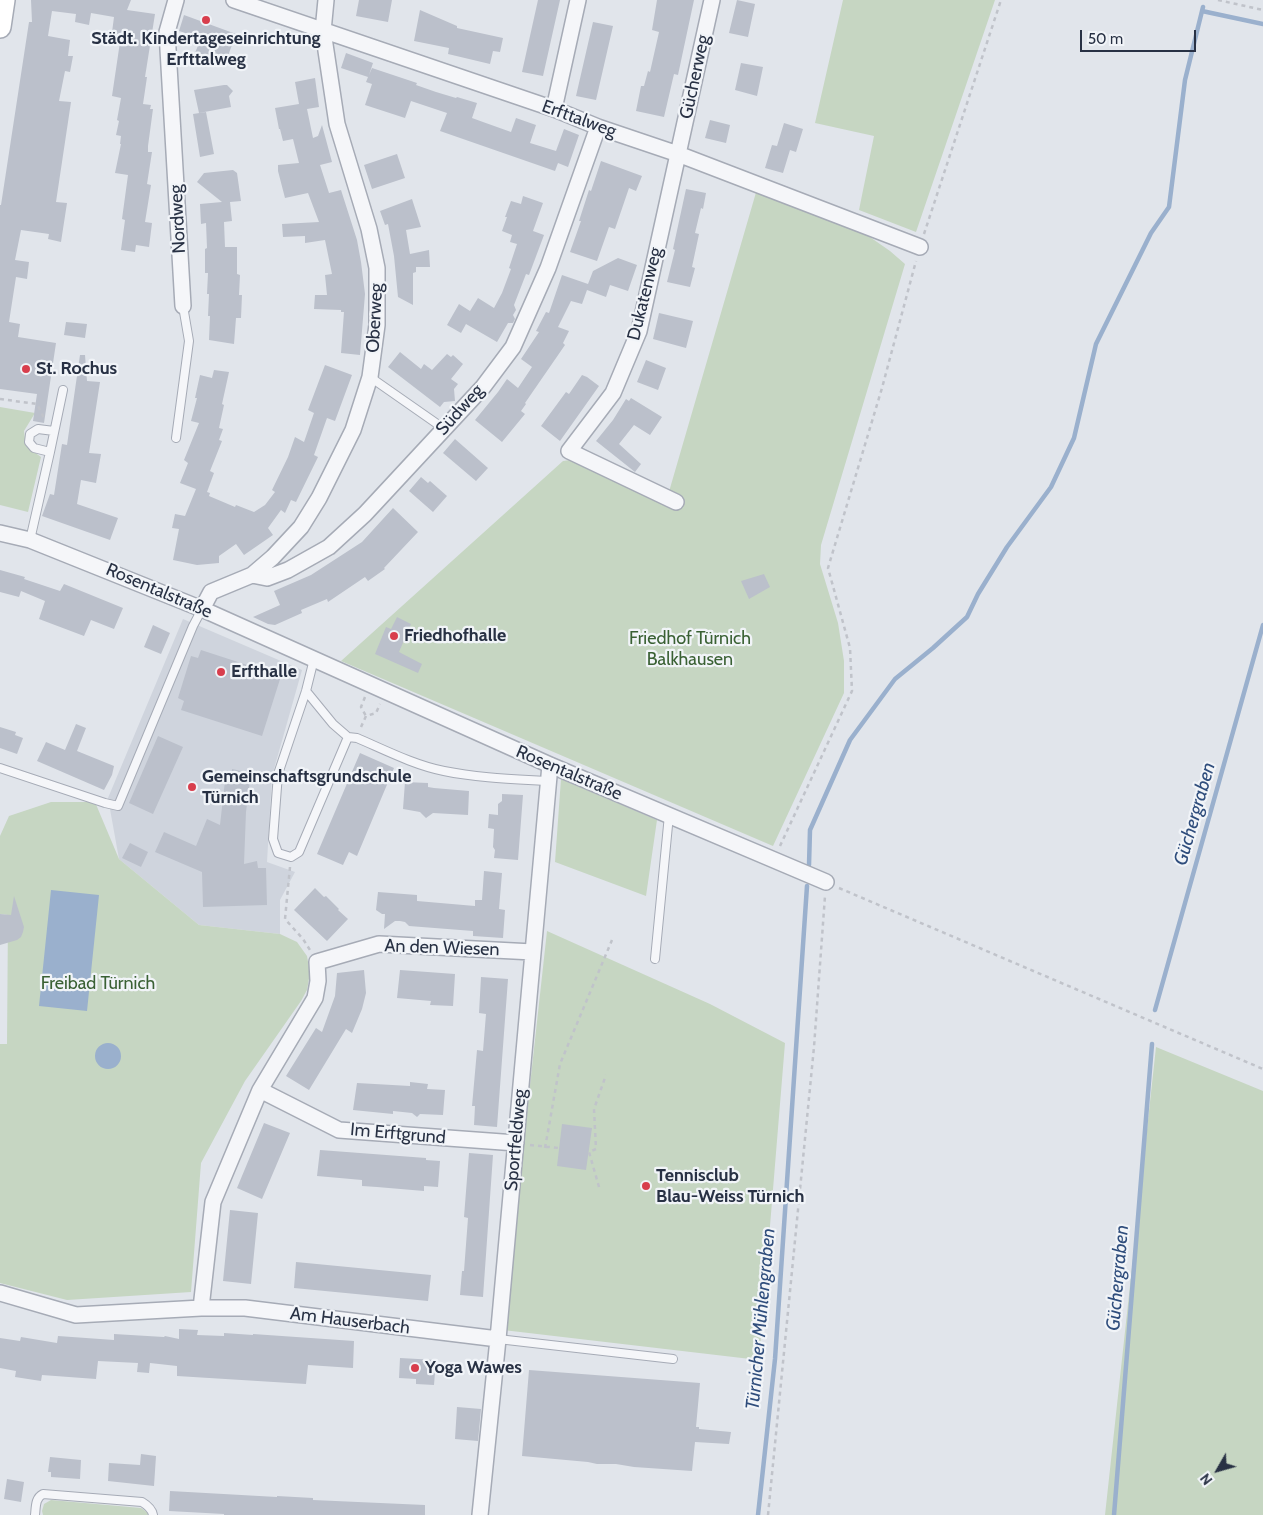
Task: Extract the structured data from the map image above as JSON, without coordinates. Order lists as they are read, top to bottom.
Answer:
{
  "streets": {
    "street": [
      "Gücherweg",
      "Erfttalweg",
      "Nordweg",
      "Dukatenweg",
      "Oberweg",
      "Südweg",
      "Rosentalstraße",
      "An den Wiesen",
      "Im Erftgrund",
      "Sportfeldweg",
      "Am Hauserbach"
    ]
  },
  "crossings": [
    ["Gücherweg", "Erfttalweg"],
    ["Gücherweg", "Dukatenweg"],
    ["Erfttalweg", "Dukatenweg"],
    ["Erfttalweg", "Oberweg"],
    ["Erfttalweg", "Südweg"],
    ["Oberweg", "Südweg"],
    ["Südweg", "Rosentalstraße"],
    ["Rosentalstraße", "Sportfeldweg"],
    ["An den Wiesen", "Sportfeldweg"],
    ["Im Erftgrund", "Sportfeldweg"],
    ["Sportfeldweg", "Am Hauserbach"]
  ],
  "water": ["Güchergraben", "Türnicher Mühlengraben"],
  "parks": ["Friedhof Türnich Balkhausen", "Freibad Türnich"],
  "places": [
    "Städt. Kindertageseinrichtung Erfttalweg",
    "St. Rochus",
    "Friedhofhalle",
    "Erfthalle",
    "Gemeinschaftsgrundschule Türnich",
    "Tennisclub Blau-Weiss Türnich",
    "Yoga Wawes"
  ],
  "scale_bar": "50 m",
  "north": "bottom left"
}
